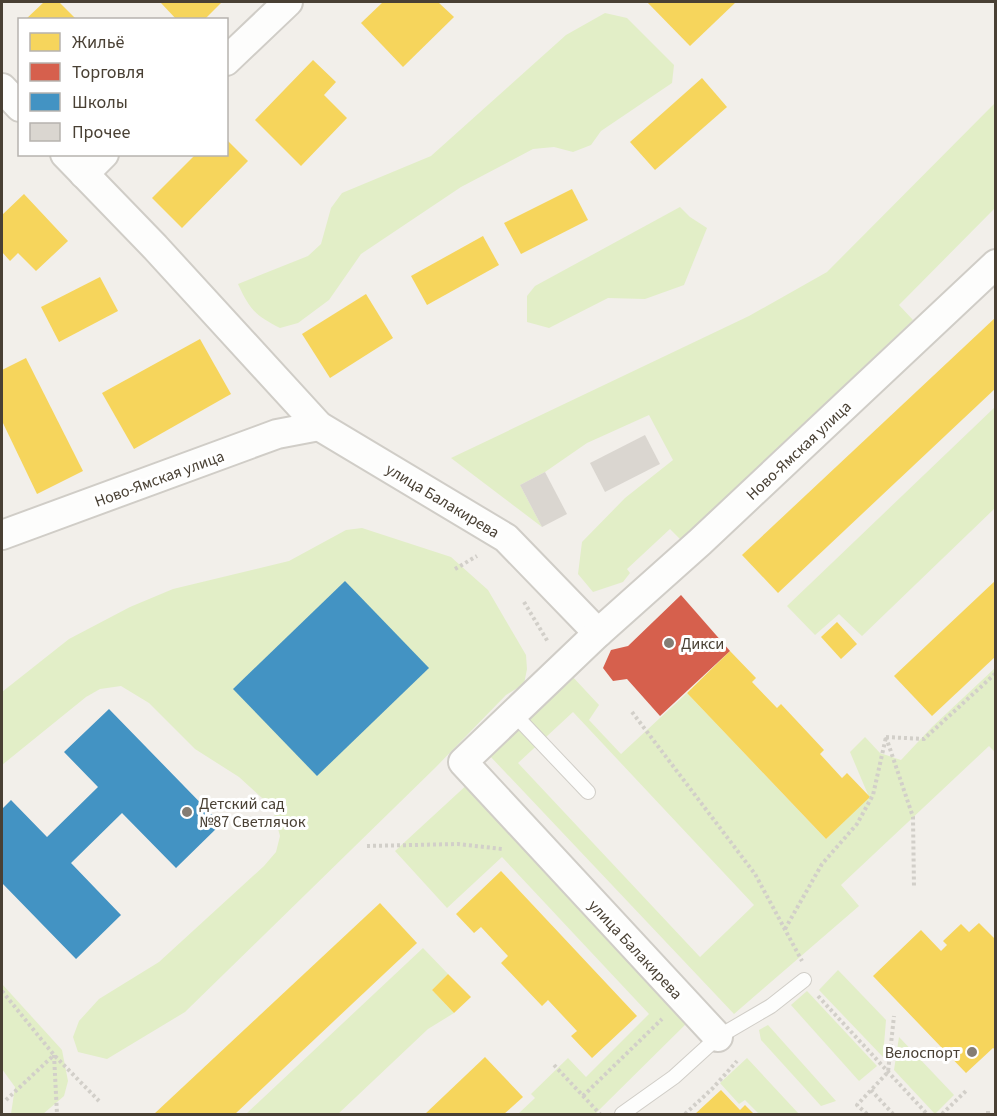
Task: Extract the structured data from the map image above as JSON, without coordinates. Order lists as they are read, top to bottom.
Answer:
{
  "streets": {
    "street": ["Ново-Ямская улица", "улица Балакирева"]
  },
  "crossings": [
    ["Ново-Ямская улица", "улица Балакирева"]
  ],
  "places": ["Дикси", "Детский сад №87 Светлячок", "Велоспорт"],
  "legend": [
    "Жильё",
    "Торговля",
    "Школы",
    "Прочее"
  ]
}
